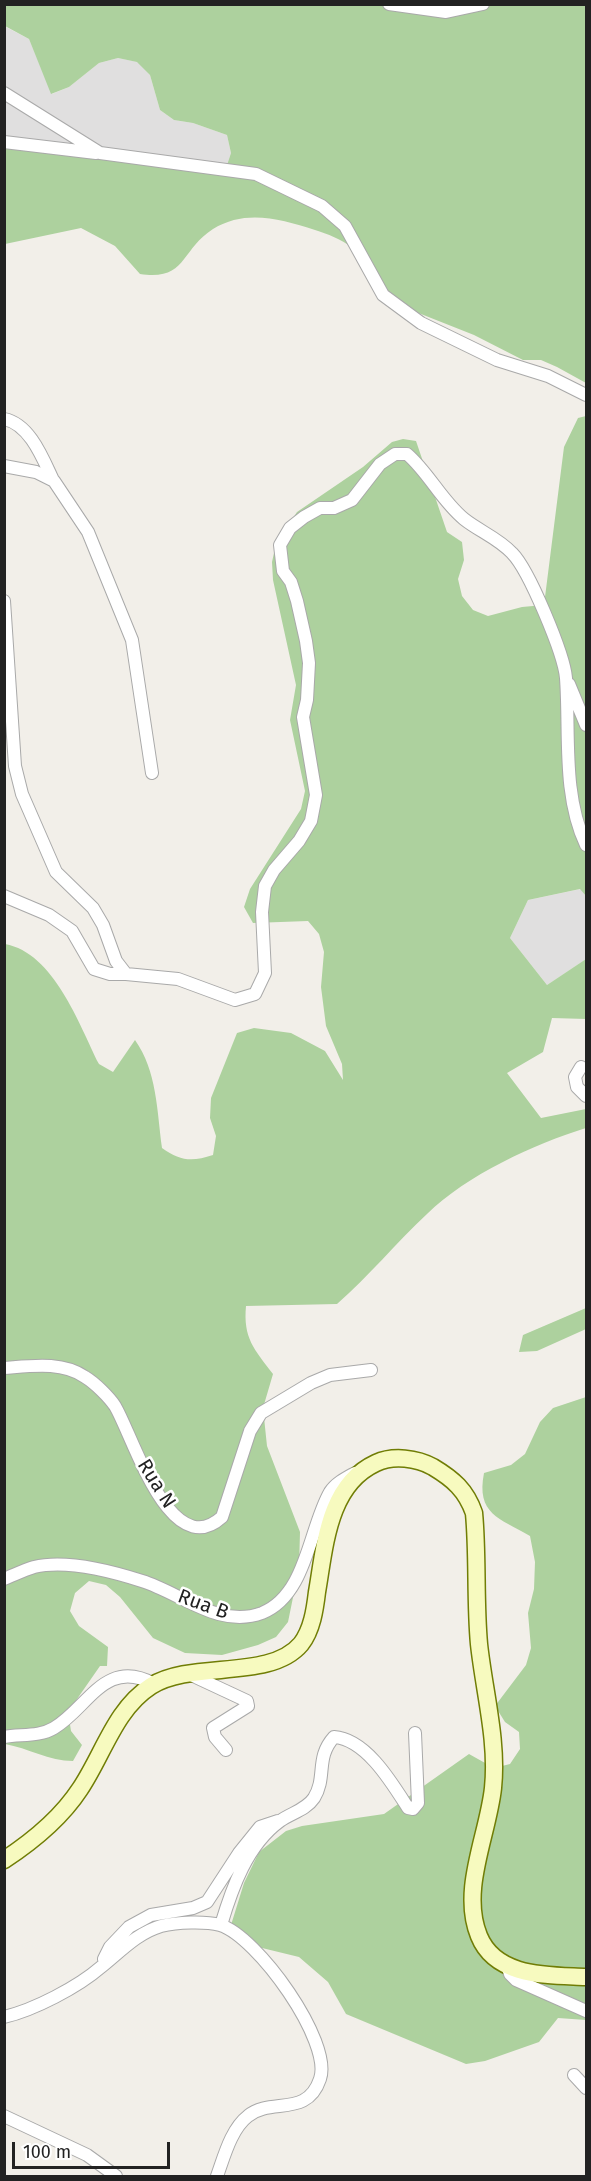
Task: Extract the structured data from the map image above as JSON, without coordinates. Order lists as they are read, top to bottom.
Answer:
{
  "streets": {
    "street": ["Rua N", "Rua B"]
  },
  "scale_bar": "100 m"
}
